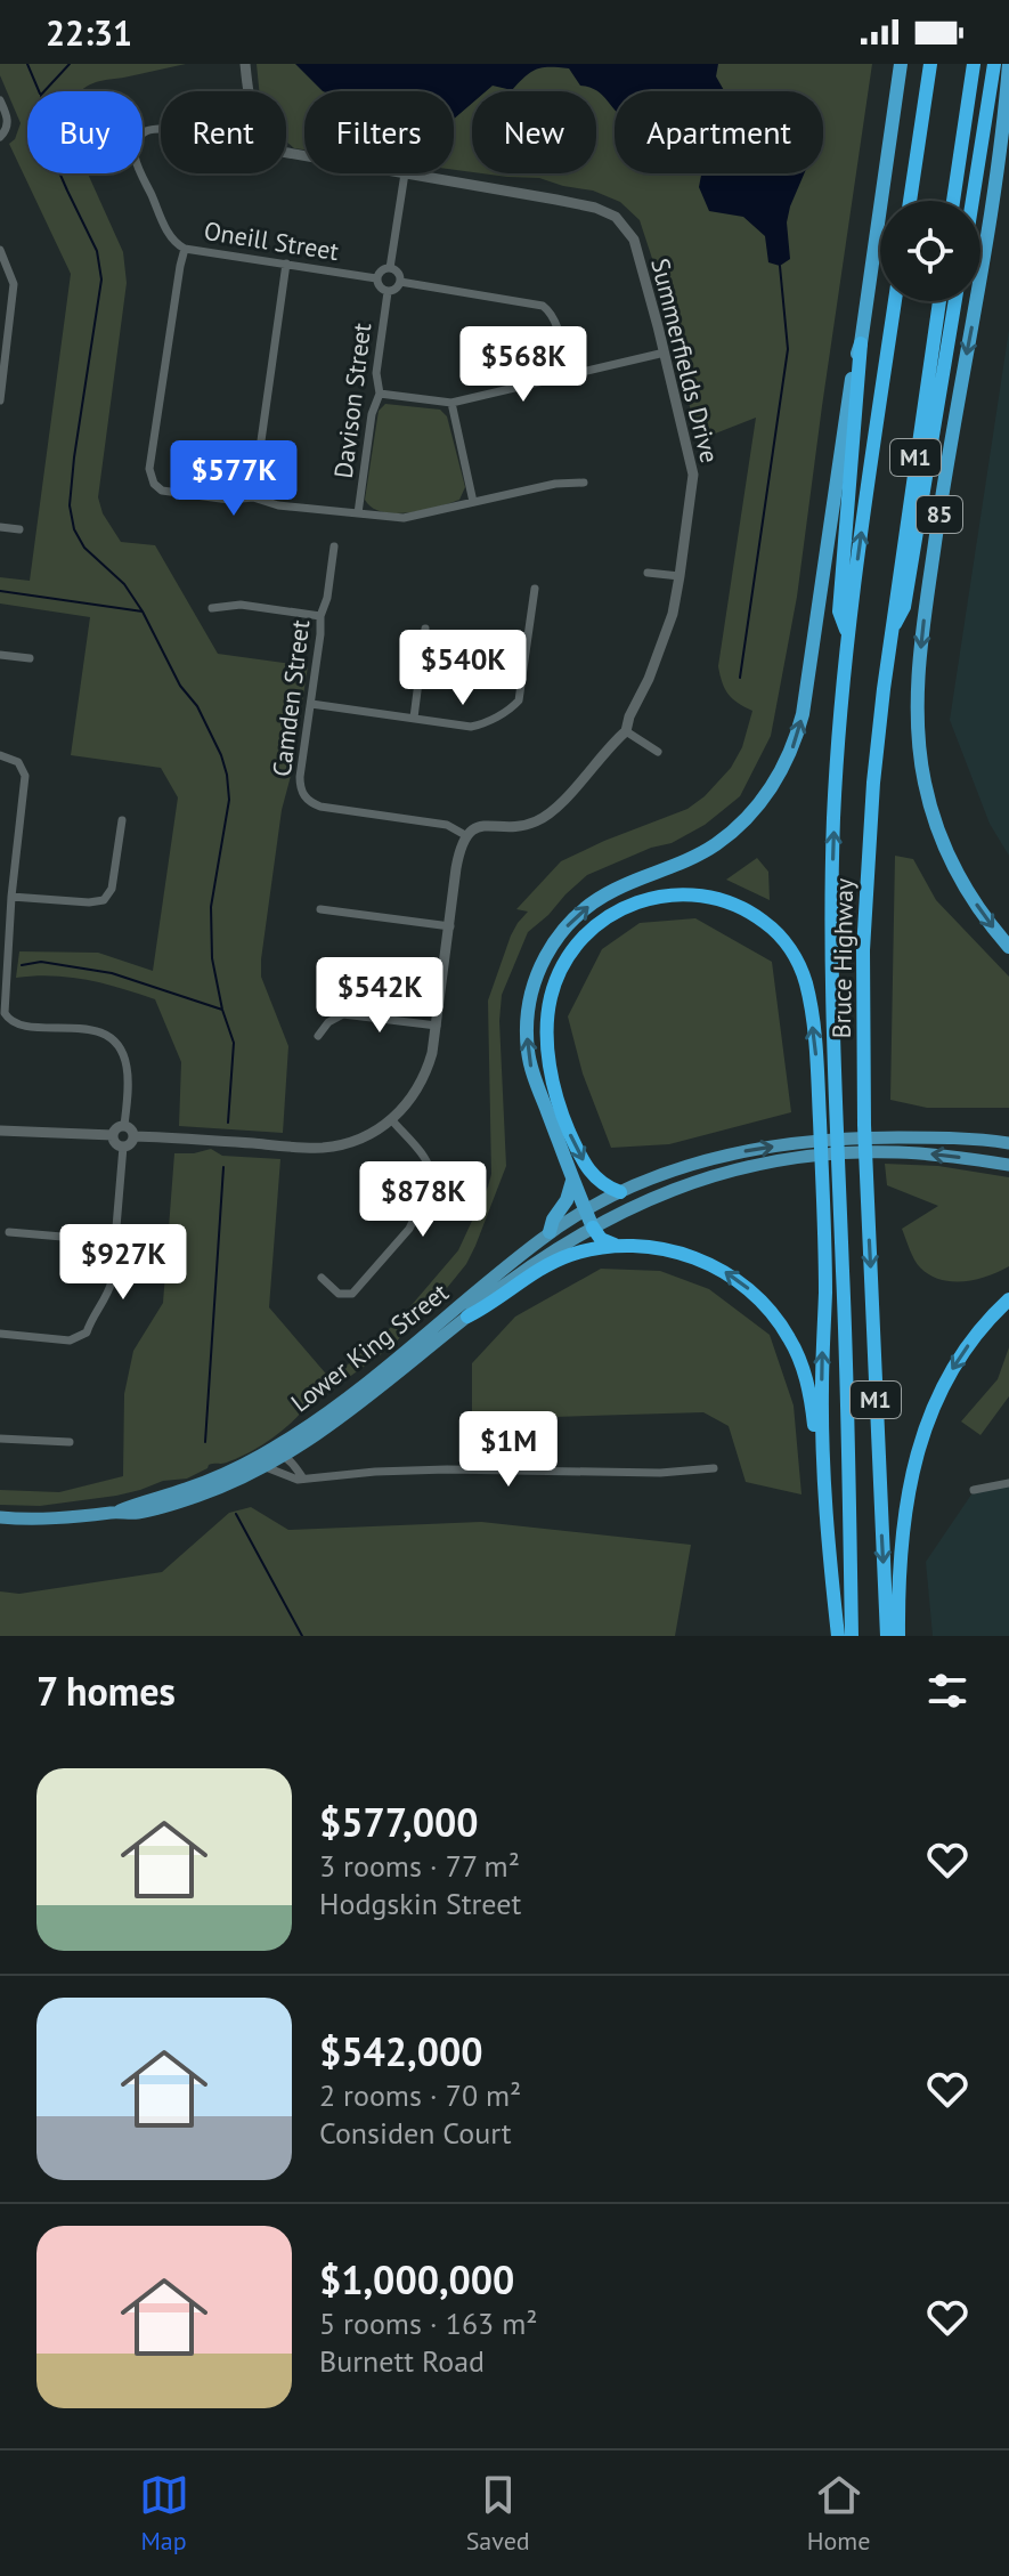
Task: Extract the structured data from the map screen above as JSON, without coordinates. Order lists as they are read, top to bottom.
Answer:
{
  "streets": {
    "highway": ["M1", "85", "Bruce Highway"],
    "main road": ["Lower King Street"],
    "street": [
      "Oneill Street",
      "Summerfields Drive",
      "Davison Street",
      "Camden Street"
    ]
  },
  "crossings": [
    ["Oneill Street", "Davison Street"],
    ["Summerfields Drive", "Camden Street"]
  ],
  "page": {
    "status": "22:31",
    "chip": [
      "Buy",
      "Rent",
      "Filters",
      "New",
      "Apartment"
    ],
    "price": [
      "$568K",
      "$577K",
      "$540K",
      "$542K",
      "$878K",
      "$927K",
      "$1M"
    ],
    "heading": "7 homes",
    "list": [
      {
        "name": "$577,000",
        "note": "3 rooms · 77 m² · Hodgskin Street"
      },
      {
        "name": "$542,000",
        "note": "2 rooms · 70 m² · Considen Court"
      },
      {
        "name": "$1,000,000",
        "note": "5 rooms · 163 m² · Burnett Road"
      }
    ],
    "tabs": ["Map", "Saved", "Home"]
  }
}
